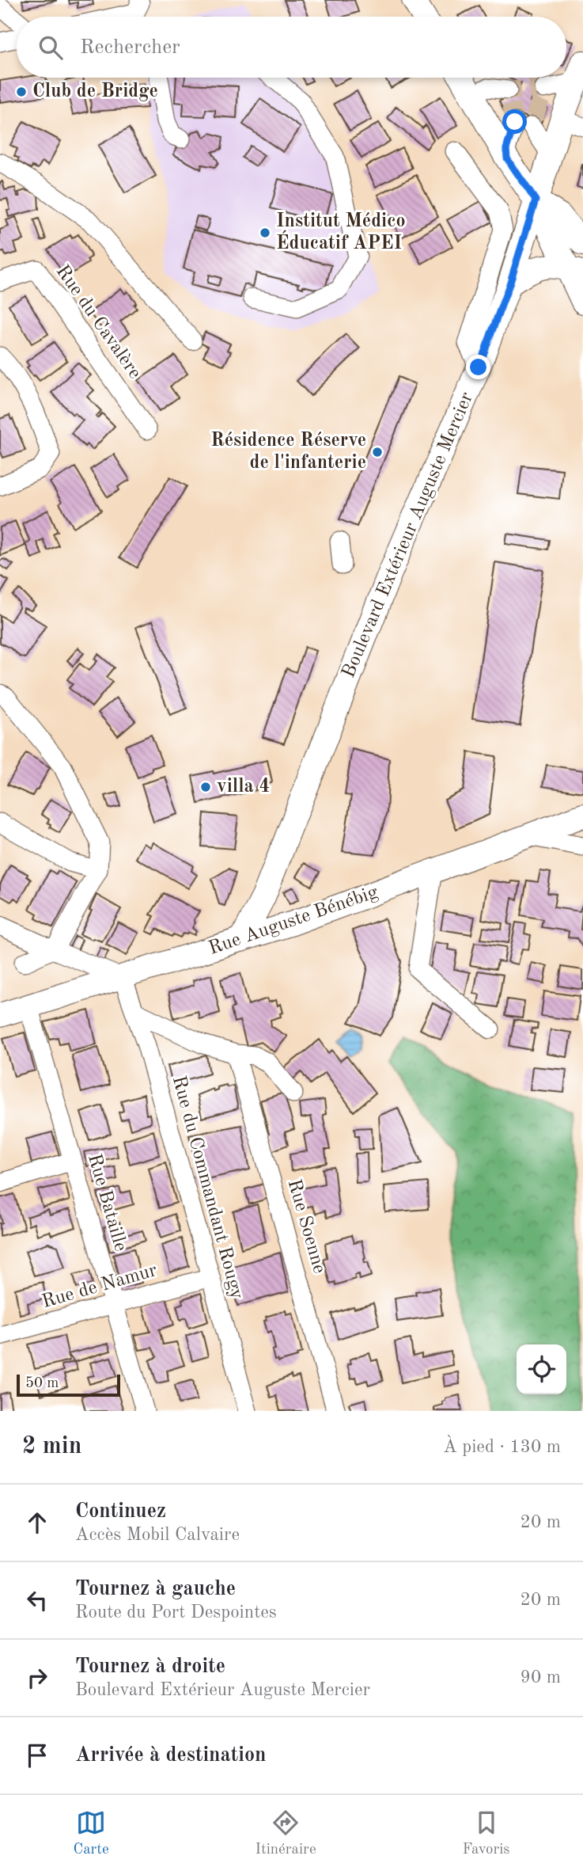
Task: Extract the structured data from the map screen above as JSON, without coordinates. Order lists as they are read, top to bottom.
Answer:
{
  "streets": {
    "main road": ["Boulevard Extérieur Auguste Mercier", "Rue Auguste Bénébig"],
    "street": [
      "Rue du Cavalère",
      "Rue du Commandant Rougy",
      "Rue Bataille",
      "Rue Soenne",
      "Rue de Namur"
    ]
  },
  "crossings": [
    ["Boulevard Extérieur Auguste Mercier", "Rue Auguste Bénébig"],
    ["Rue Auguste Bénébig", "Rue du Commandant Rougy"],
    ["Rue Auguste Bénébig", "Rue Bataille"],
    ["Rue du Commandant Rougy", "Rue de Namur"],
    ["Rue Bataille", "Rue de Namur"]
  ],
  "places": [
    "Club de Bridge",
    "Institut Médico Éducatif APEI",
    "Résidence Réserve de l'infanterie",
    "villa 4"
  ],
  "scale_bar": "50 m",
  "page": {
    "search": "Rechercher",
    "scale": "50 m",
    "heading": ["2 min", "À pied · 130 m"],
    "list": [
      ["Continuez", "Accès Mobil Calvaire", "20 m"],
      ["Tournez à gauche", "Route du Port Despointes", "20 m"],
      ["Tournez à droite", "Boulevard Extérieur Auguste Mercier", "90 m"],
      "Arrivée à destination"
    ],
    "nav": ["Carte", "Itinéraire", "Favoris"]
  }
}
